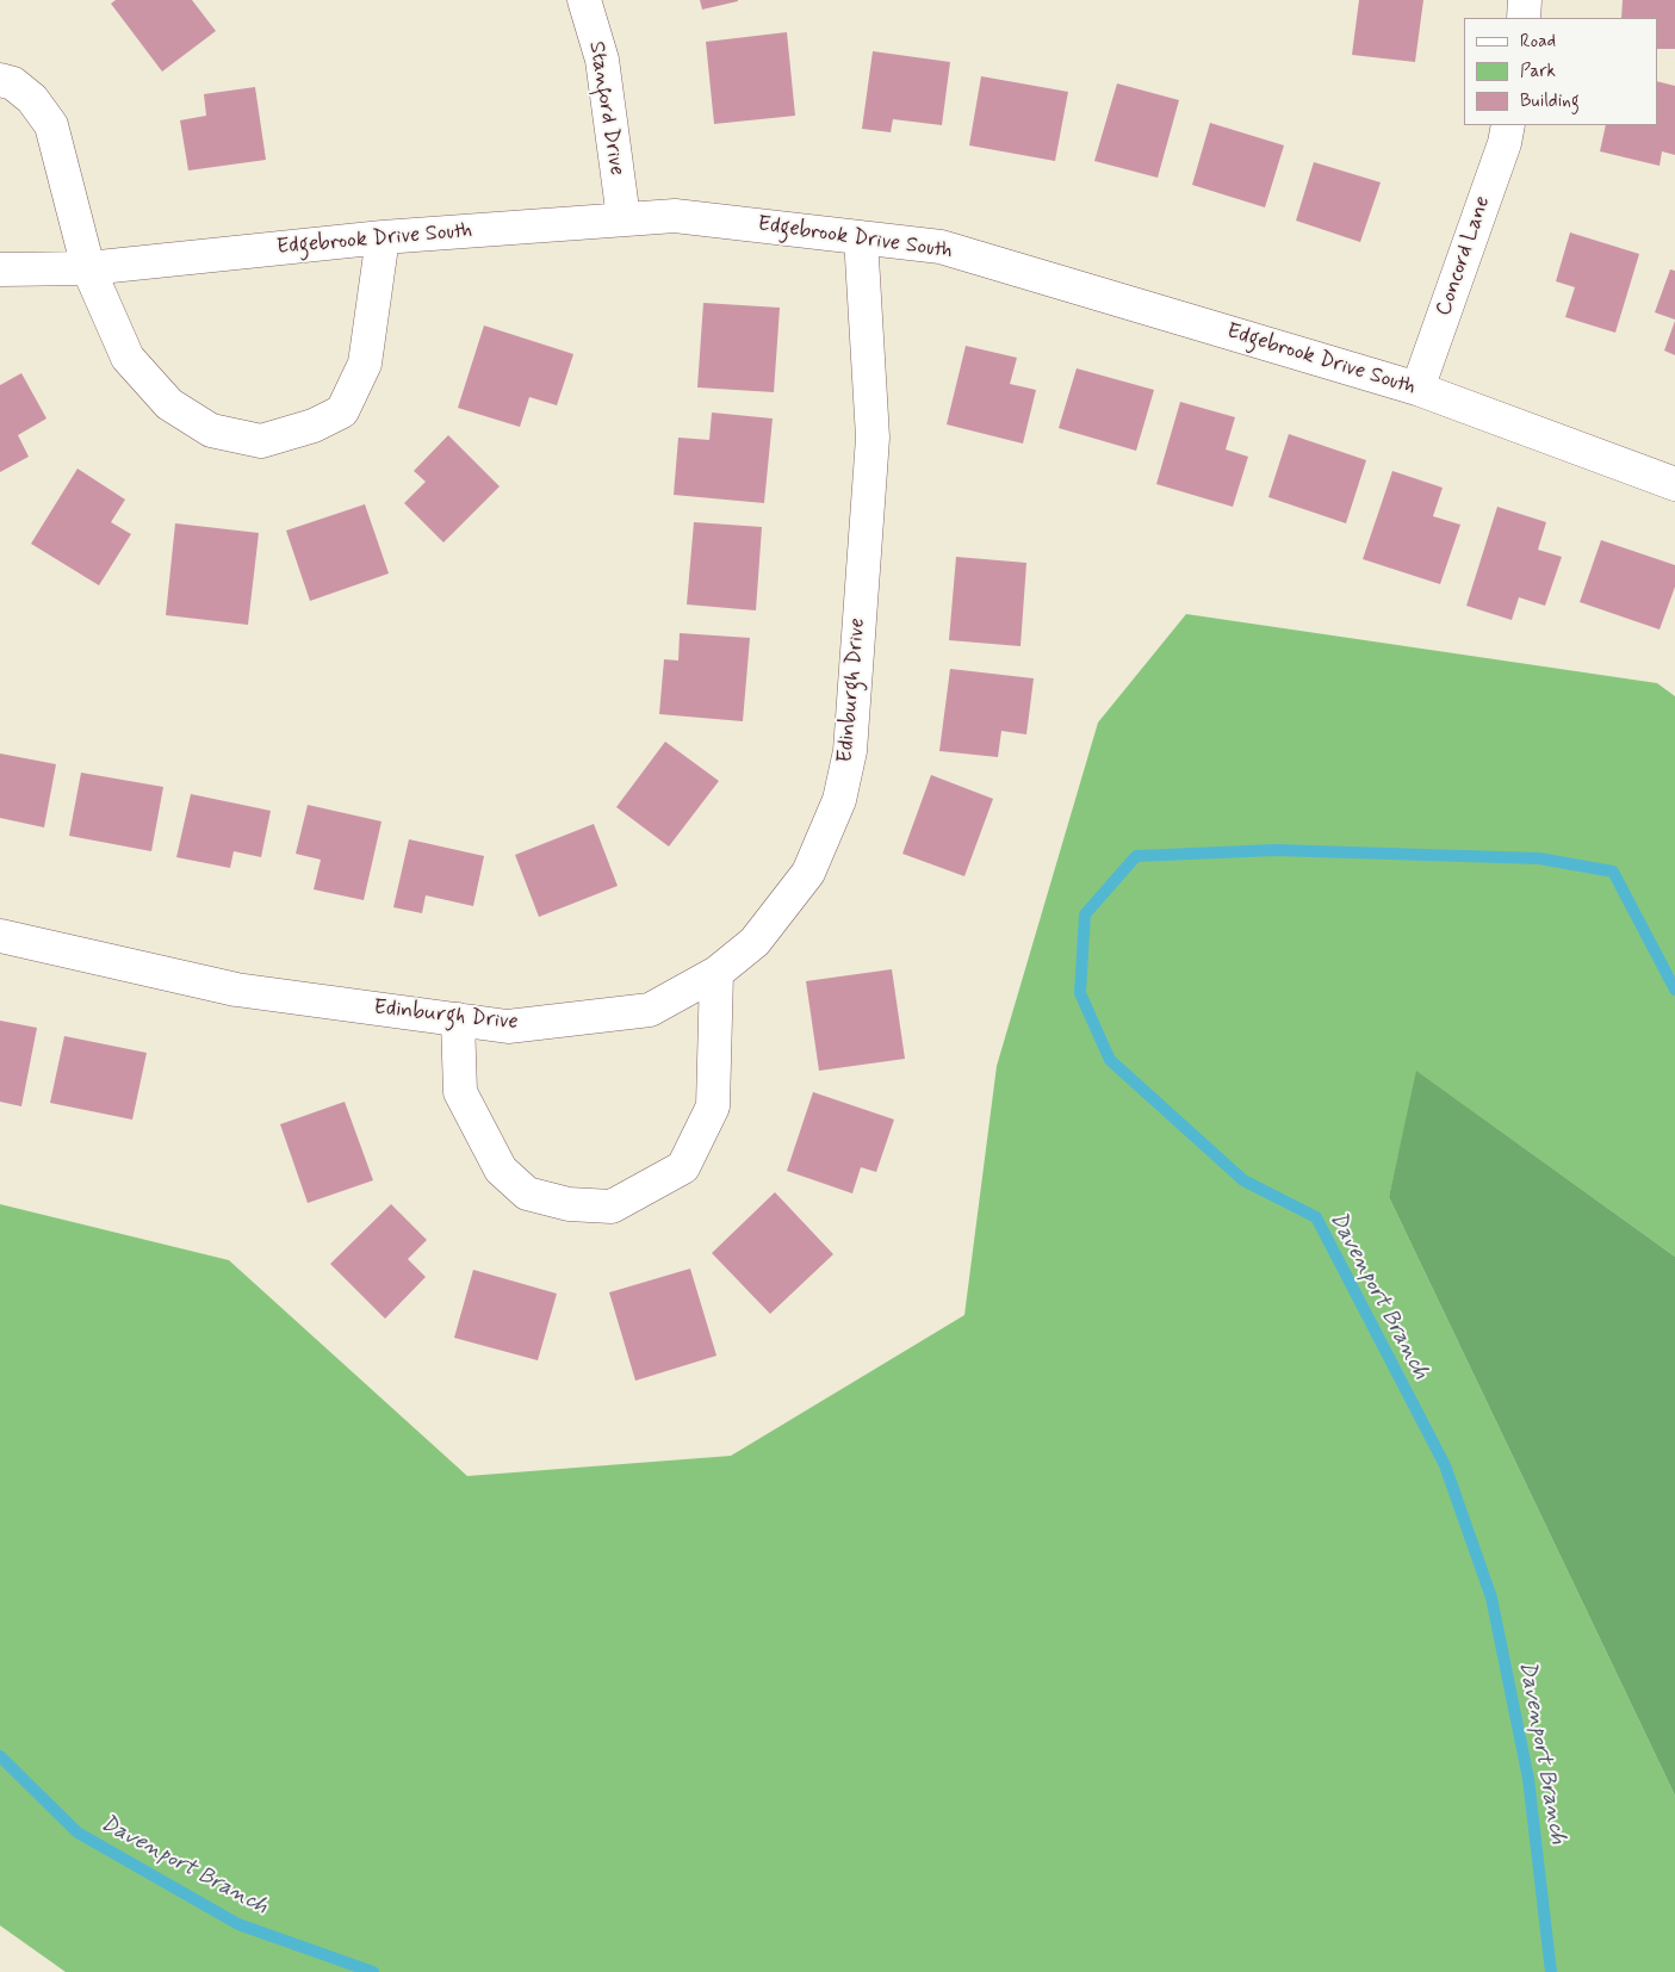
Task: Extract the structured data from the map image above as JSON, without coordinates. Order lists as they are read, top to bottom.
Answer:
{
  "streets": {
    "street": [
      "Stanford Drive",
      "Edgebrook Drive South",
      "Concord Lane",
      "Edinburgh Drive"
    ]
  },
  "crossings": [
    ["Stanford Drive", "Edgebrook Drive South"],
    ["Edgebrook Drive South", "Concord Lane"],
    ["Edgebrook Drive South", "Edinburgh Drive"]
  ],
  "water": ["Davenport Branch"],
  "legend": ["Road", "Park", "Building"]
}
